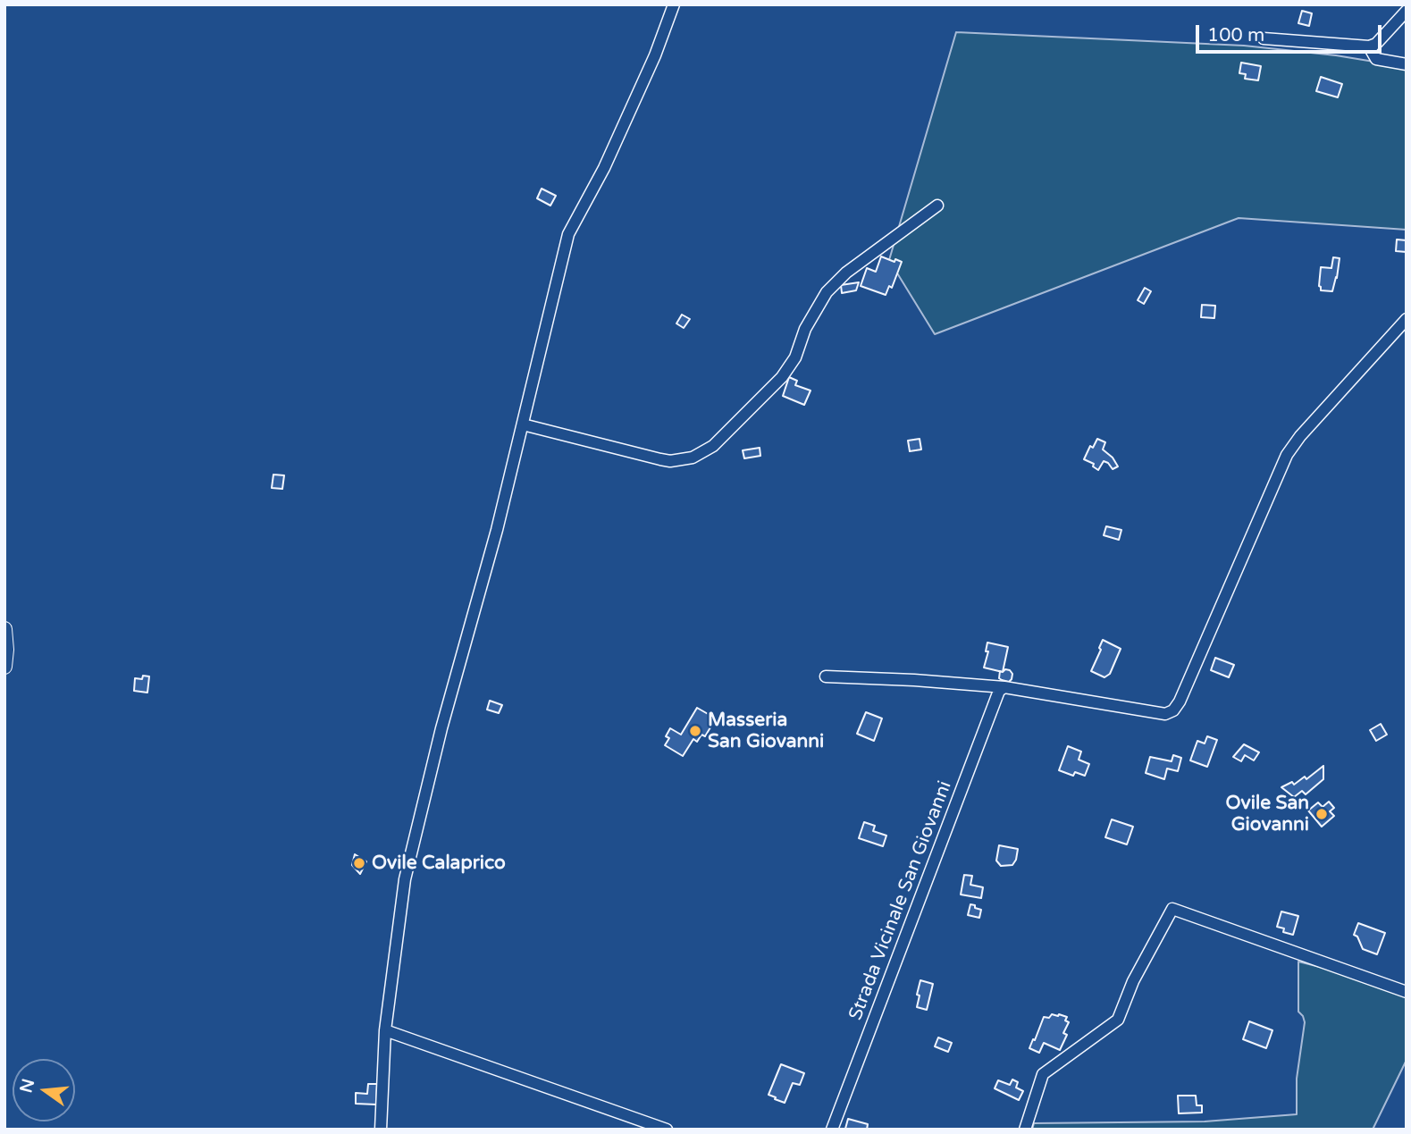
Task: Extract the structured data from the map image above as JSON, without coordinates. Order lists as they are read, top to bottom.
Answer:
{
  "streets": {
    "street": ["Strada Vicinale San Giovanni"]
  },
  "places": ["Masseria San Giovanni", "Ovile San Giovanni", "Ovile Calaprico"],
  "scale_bar": "100 m",
  "north": "left"
}
